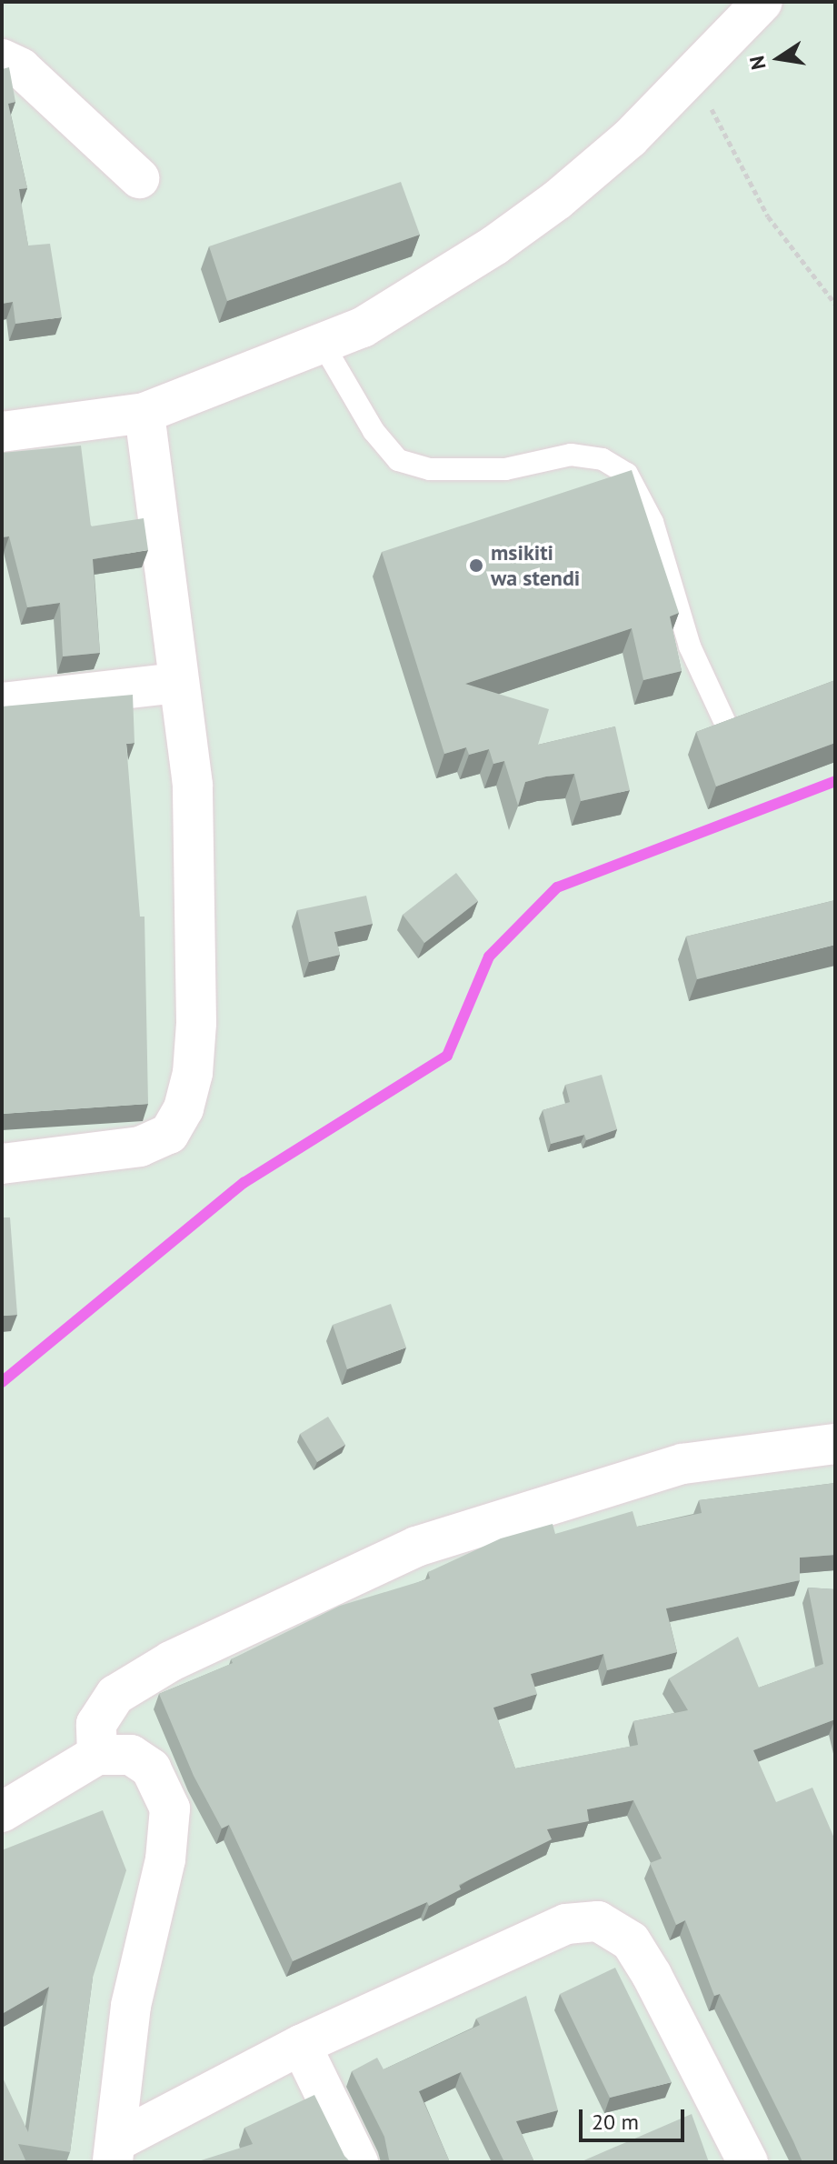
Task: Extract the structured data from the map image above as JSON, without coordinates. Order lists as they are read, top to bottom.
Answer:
{
  "places": ["msikiti wa stendi"],
  "scale_bar": "20 m",
  "north": "left"
}
